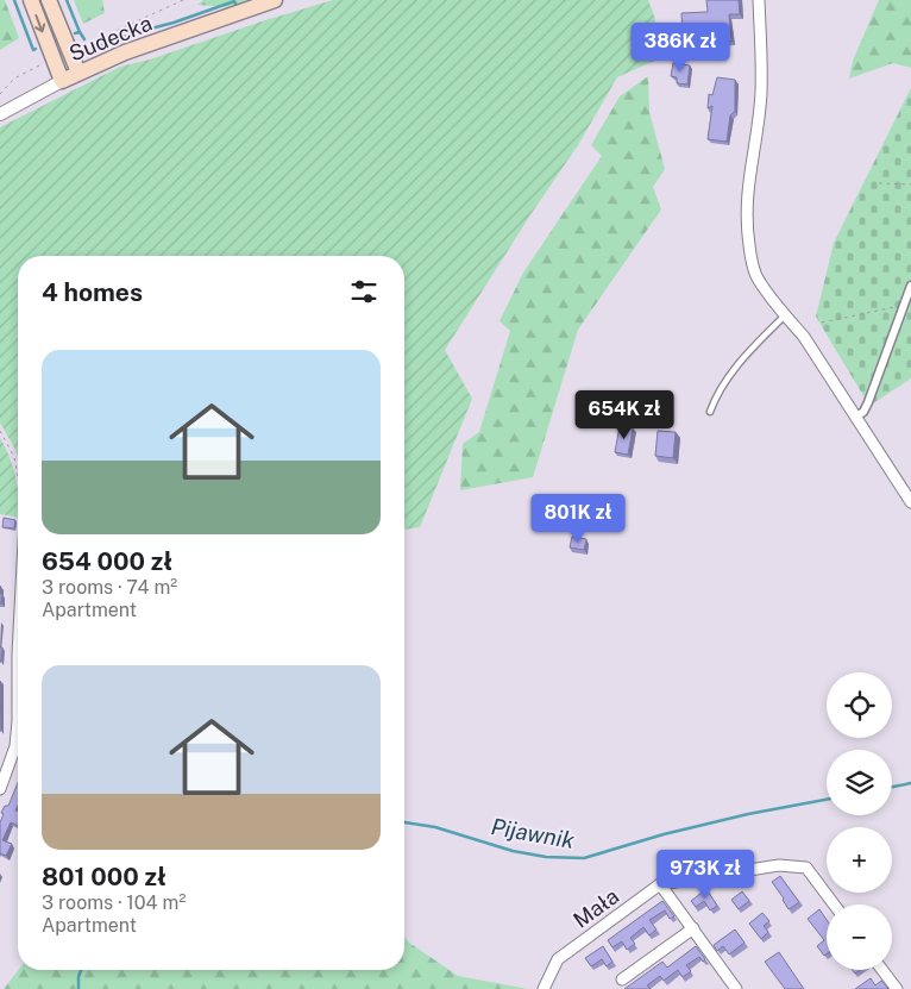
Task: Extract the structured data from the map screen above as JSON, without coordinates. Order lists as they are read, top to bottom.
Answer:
{
  "streets": {
    "main road": ["Sudecka"],
    "street": ["Mała"]
  },
  "water": ["Pijawnik"],
  "page": {
    "price": [
      "386K zł",
      "654K zł",
      "801K zł",
      "973K zł"
    ],
    "heading": "4 homes",
    "list": [
      {
        "name": "654 000 zł",
        "note": "3 rooms · 74 m² · Apartment"
      },
      {
        "name": "801 000 zł",
        "note": "3 rooms · 104 m² · Apartment"
      }
    ],
    "map_buttons": ["+", "−"]
  }
}
